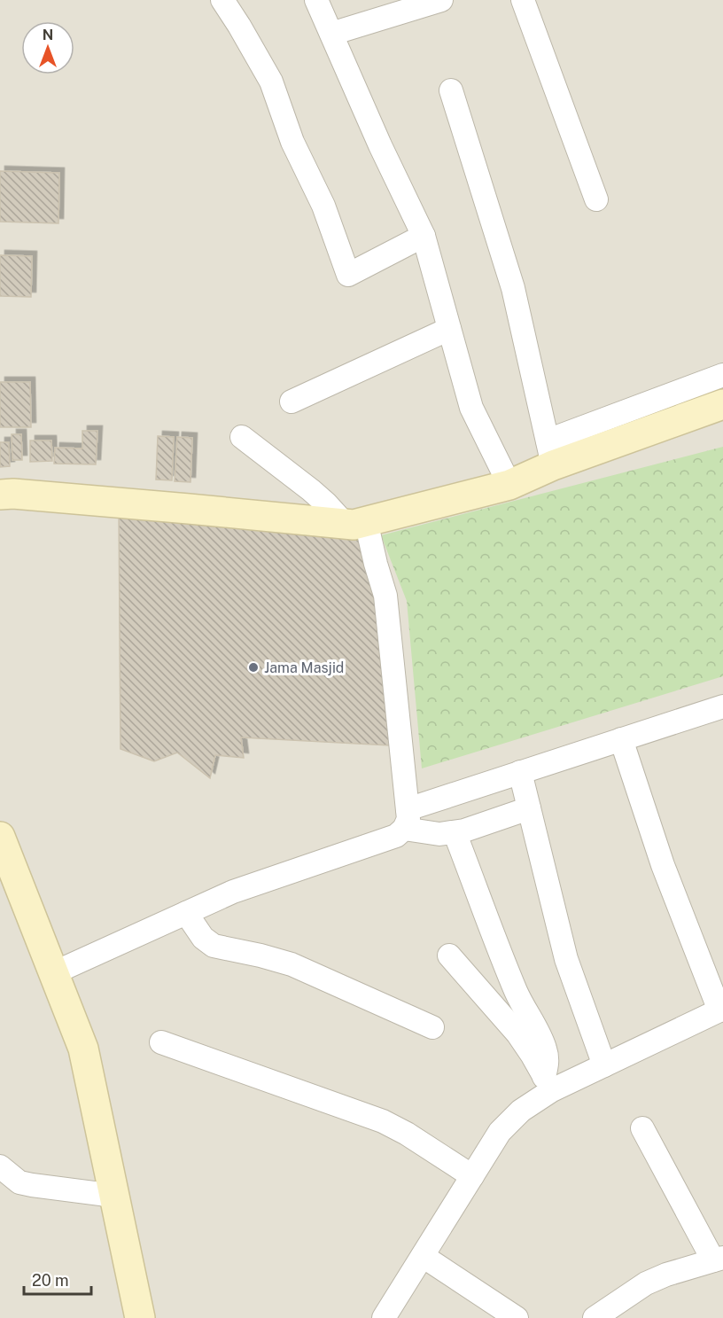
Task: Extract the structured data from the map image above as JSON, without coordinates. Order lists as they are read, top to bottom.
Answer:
{
  "places": ["Jama Masjid"],
  "scale_bar": "20 m",
  "north": "top"
}
